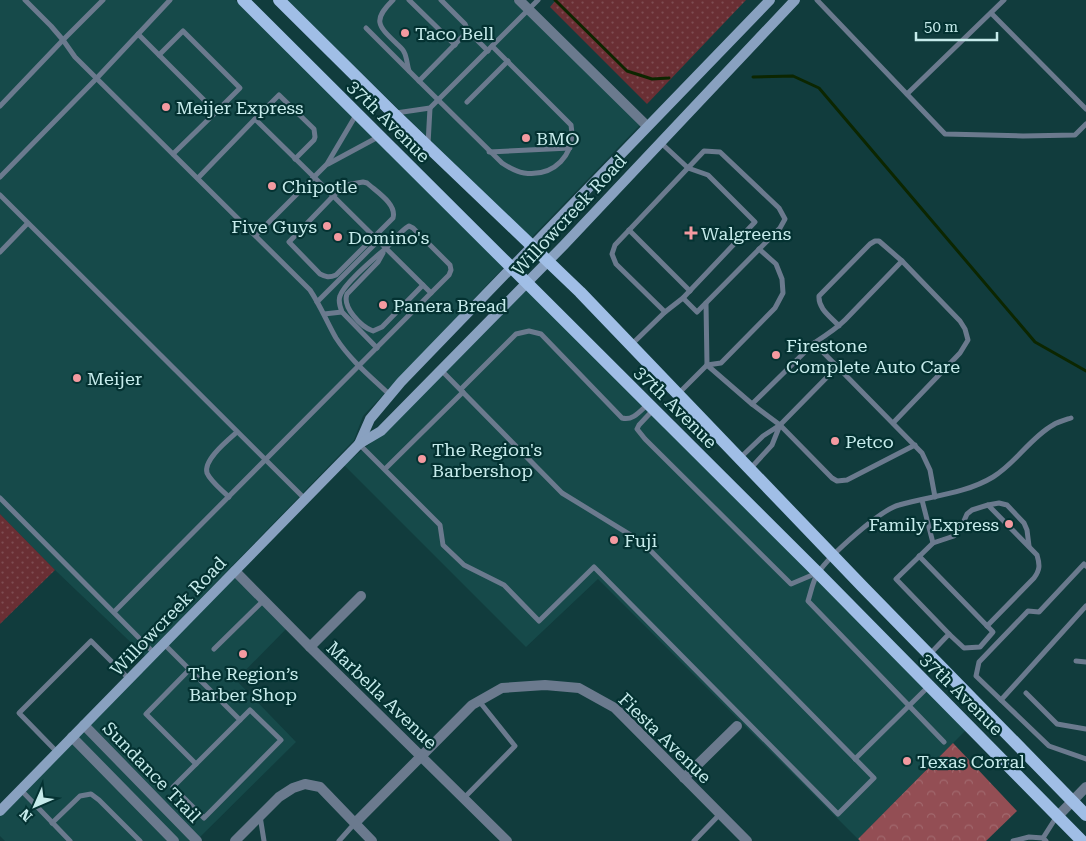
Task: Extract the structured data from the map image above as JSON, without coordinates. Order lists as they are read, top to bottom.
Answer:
{
  "streets": {
    "main road": ["37th Avenue", "Willowcreek Road"],
    "street": ["Marbella Avenue", "Fiesta Avenue", "Sundance Trail"]
  },
  "crossings": [
    ["37th Avenue", "Willowcreek Road"],
    ["Willowcreek Road", "Marbella Avenue"],
    ["Willowcreek Road", "Sundance Trail"],
    ["Marbella Avenue", "Fiesta Avenue"]
  ],
  "places": {
    "other": [
      "Taco Bell",
      "Meijer Express",
      "BMO",
      "Chipotle",
      "Five Guys",
      "Domino's",
      "Panera Bread",
      "Firestone Complete Auto Care",
      "Meijer",
      "Petco",
      "The Region's Barbershop",
      "Family Express",
      "Fuji",
      "The Region’s Barber Shop",
      "Texas Corral"
    ],
    "health": ["Walgreens"]
  },
  "scale_bar": "50 m",
  "north": "bottom left"
}
